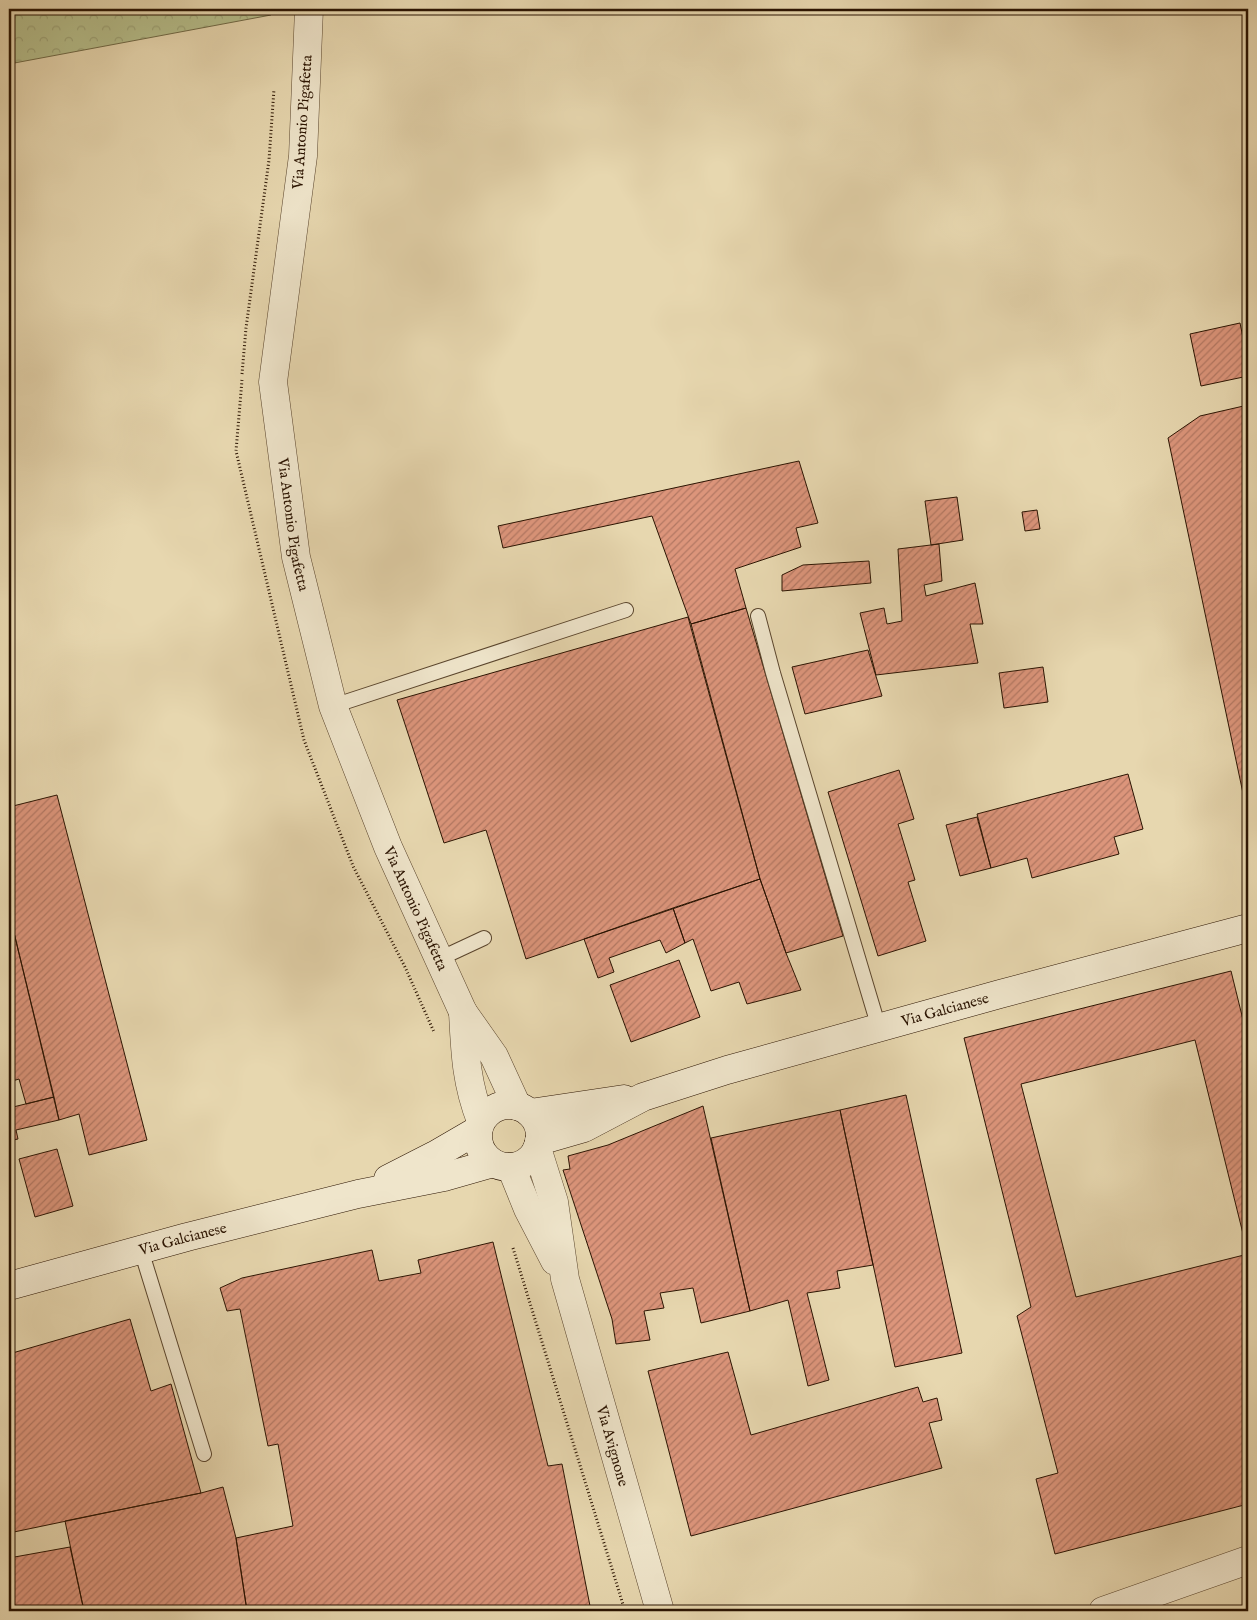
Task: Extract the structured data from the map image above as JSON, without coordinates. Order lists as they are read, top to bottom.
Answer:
{
  "streets": {
    "street": ["Via Antonio Pigafetta", "Via Galcianese", "Via Avignone"]
  },
  "crossings": [
    ["Via Antonio Pigafetta", "Via Galcianese"],
    ["Via Antonio Pigafetta", "Via Avignone"],
    ["Via Galcianese", "Via Avignone"]
  ]
}
